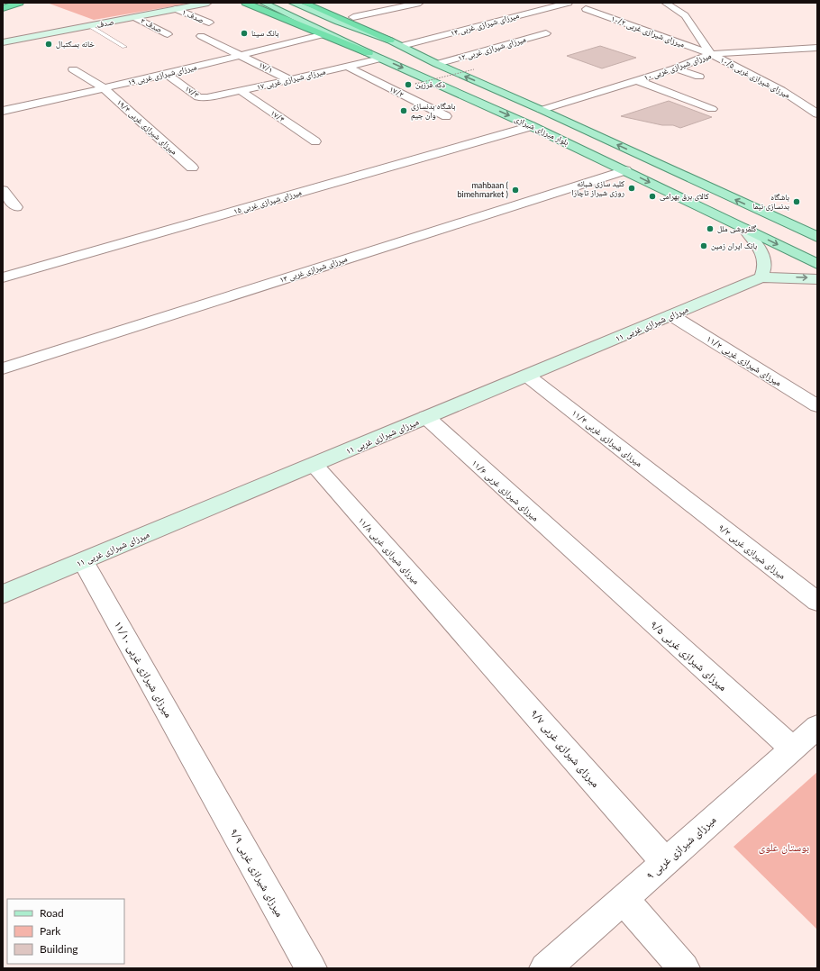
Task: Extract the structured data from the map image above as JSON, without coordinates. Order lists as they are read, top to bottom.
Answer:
{
  "streets": {
    "main road": ["بلوار میرزای شیرازی"],
    "street": [
      "۱ صدف",
      "صدف",
      "۱۴ میرزای شیرازی غربی",
      "۲ صدف",
      "۱۰/۲ میرزای شیرازی غربی",
      "۱۲ میرزای شیرازی غربی",
      "۱۰ میرزای شیرازی غربی",
      "۱۷/۱",
      "۱۹ میرزای شیرازی غربی",
      "۱۰/۵ میرزای شیرازی غربی",
      "۱۷ میرزای شیرازی غربی",
      "۱۷/۳",
      "۱۷/۲",
      "۱۷/۴",
      "۱۹/۴ میرزای شیرازی غربی",
      "۱۵ میرزای شیرازی غربی",
      "۱۳ میرزای شیرازی غربی",
      "میرزای شیرازی غربی ۱۱",
      "میرزای شیرازی غربی ۱۱/۲",
      "میرزای شیرازی غربی ۱۱/۴",
      "میرزای شیرازی غربی ۱۱/۶",
      "میرزای شیرازی غربی ۱۱/۸",
      "میرزای شیرازی غربی ۹/۳",
      "میرزای شیرازی غربی ۹/۵",
      "میرزای شیرازی غربی ۱۱/۱۰",
      "میرزای شیرازی غربی ۹/۷",
      "میرزای شیرازی غربی ۹",
      "میرزای شیرازی غربی ۹/۹"
    ]
  },
  "crossings": [
    ["۱ صدف", "صدف"],
    ["صدف", "۲ صدف"],
    ["۱۰/۲ میرزای شیرازی غربی", "۱۰ میرزای شیرازی غربی"],
    ["۱۰/۲ میرزای شیرازی غربی", "۱۰/۵ میرزای شیرازی غربی"],
    ["۱۰ میرزای شیرازی غربی", "۱۰/۵ میرزای شیرازی غربی"],
    ["۱۷/۱", "۱۹ میرزای شیرازی غربی"],
    ["۱۷/۱", "۱۷ میرزای شیرازی غربی"],
    ["۱۹ میرزای شیرازی غربی", "۱۷/۳"],
    ["۱۹ میرزای شیرازی غربی", "۱۹/۴ میرزای شیرازی غربی"],
    ["۱۷ میرزای شیرازی غربی", "۱۷/۳"],
    ["۱۷ میرزای شیرازی غربی", "۱۷/۲"],
    ["۱۷ میرزای شیرازی غربی", "۱۷/۴"],
    ["۱۷ میرزای شیرازی غربی", "بلوار میرزای شیرازی"],
    ["بلوار میرزای شیرازی", "۱۵ میرزای شیرازی غربی"],
    ["بلوار میرزای شیرازی", "۱۳ میرزای شیرازی غربی"],
    ["میرزای شیرازی غربی ۱۱", "میرزای شیرازی غربی ۱۱/۲"],
    ["میرزای شیرازی غربی ۱۱", "میرزای شیرازی غربی ۱۱/۴"],
    ["میرزای شیرازی غربی ۱۱", "میرزای شیرازی غربی ۱۱/۶"],
    ["میرزای شیرازی غربی ۱۱", "میرزای شیرازی غربی ۱۱/۸"],
    ["میرزای شیرازی غربی ۱۱", "میرزای شیرازی غربی ۱۱/۱۰"],
    ["میرزای شیرازی غربی ۱۱/۴", "میرزای شیرازی غربی ۹/۳"],
    ["میرزای شیرازی غربی ۱۱/۶", "میرزای شیرازی غربی ۹/۵"],
    ["میرزای شیرازی غربی ۱۱/۸", "میرزای شیرازی غربی ۹/۷"],
    ["میرزای شیرازی غربی ۹/۵", "میرزای شیرازی غربی ۹"],
    ["میرزای شیرازی غربی ۱۱/۱۰", "میرزای شیرازی غربی ۹/۹"],
    ["میرزای شیرازی غربی ۹/۷", "میرزای شیرازی غربی ۹"]
  ],
  "parks": ["بوستان علوی"],
  "places": [
    "بانک سینا",
    "خانه بسکتبال",
    "دکه فرزین",
    "باشگاه بدنسازی وان جیم",
    "کلید سازی شبانه روزی شیراز تاچارا",
    "mahbaan ( bimehmarket )",
    "کالای برق بهرامی",
    "باشگاه بدنسازی نیما",
    "گلفروشی ملل",
    "بانک ایران زمین"
  ],
  "legend": ["Road", "Park", "Building"]
}
